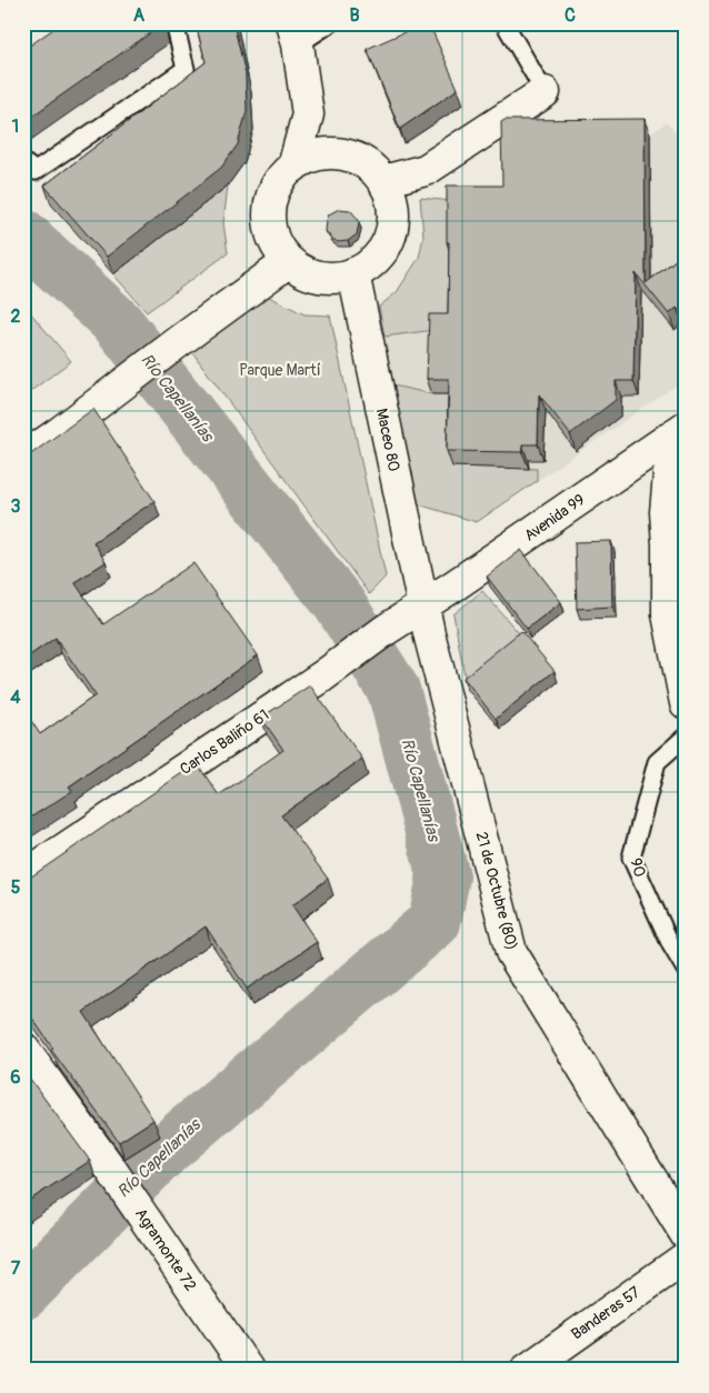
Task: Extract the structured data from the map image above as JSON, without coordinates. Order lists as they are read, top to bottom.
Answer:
{
  "streets": {
    "main road": [
      "Maceo 80",
      "Avenida 99",
      "Carlos Baliño 61",
      "21 de Octubre (80)",
      "Agramonte 72",
      "Banderas 57"
    ],
    "lane": ["90"]
  },
  "crossings": [
    ["Maceo 80", "Avenida 99"],
    ["Maceo 80", "Carlos Baliño 61"],
    ["Maceo 80", "21 de Octubre (80)"],
    ["Avenida 99", "Carlos Baliño 61"],
    ["Avenida 99", "21 de Octubre (80)"],
    ["Carlos Baliño 61", "21 de Octubre (80)"]
  ],
  "water": ["Río Capellanías"],
  "parks": ["Parque Martí"],
  "grid": {
    "columns": ["A", "B", "C"],
    "rows": [
      "1",
      "2",
      "3",
      "4",
      "5",
      "6",
      "7"
    ]
  }
}
